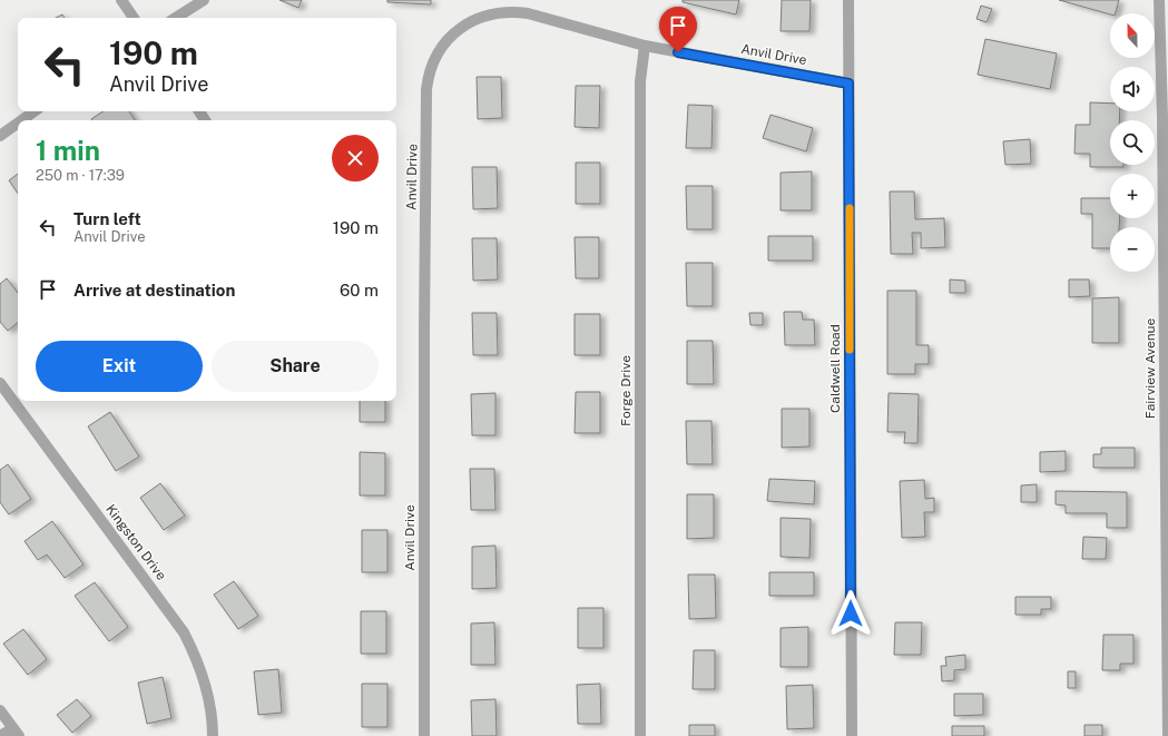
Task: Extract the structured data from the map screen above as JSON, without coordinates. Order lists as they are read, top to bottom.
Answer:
{
  "streets": {
    "street": [
      "Anvil Drive",
      "Caldwell Road",
      "Fairview Avenue",
      "Forge Drive",
      "Kingston Drive"
    ]
  },
  "crossings": [
    ["Anvil Drive", "Caldwell Road"],
    ["Anvil Drive", "Forge Drive"]
  ],
  "north": "top",
  "page": {
    "map_buttons": ["+", "−"],
    "turn": ["190 m", "Anvil Drive"],
    "heading": ["1 min", "250 m · 17:39"],
    "list": [
      {
        "name": "Turn left",
        "note": "Anvil Drive",
        "value": "190 m"
      },
      {
        "name": "Arrive at destination",
        "value": "60 m"
      }
    ],
    "buttons": ["Exit", "Share"]
  }
}
